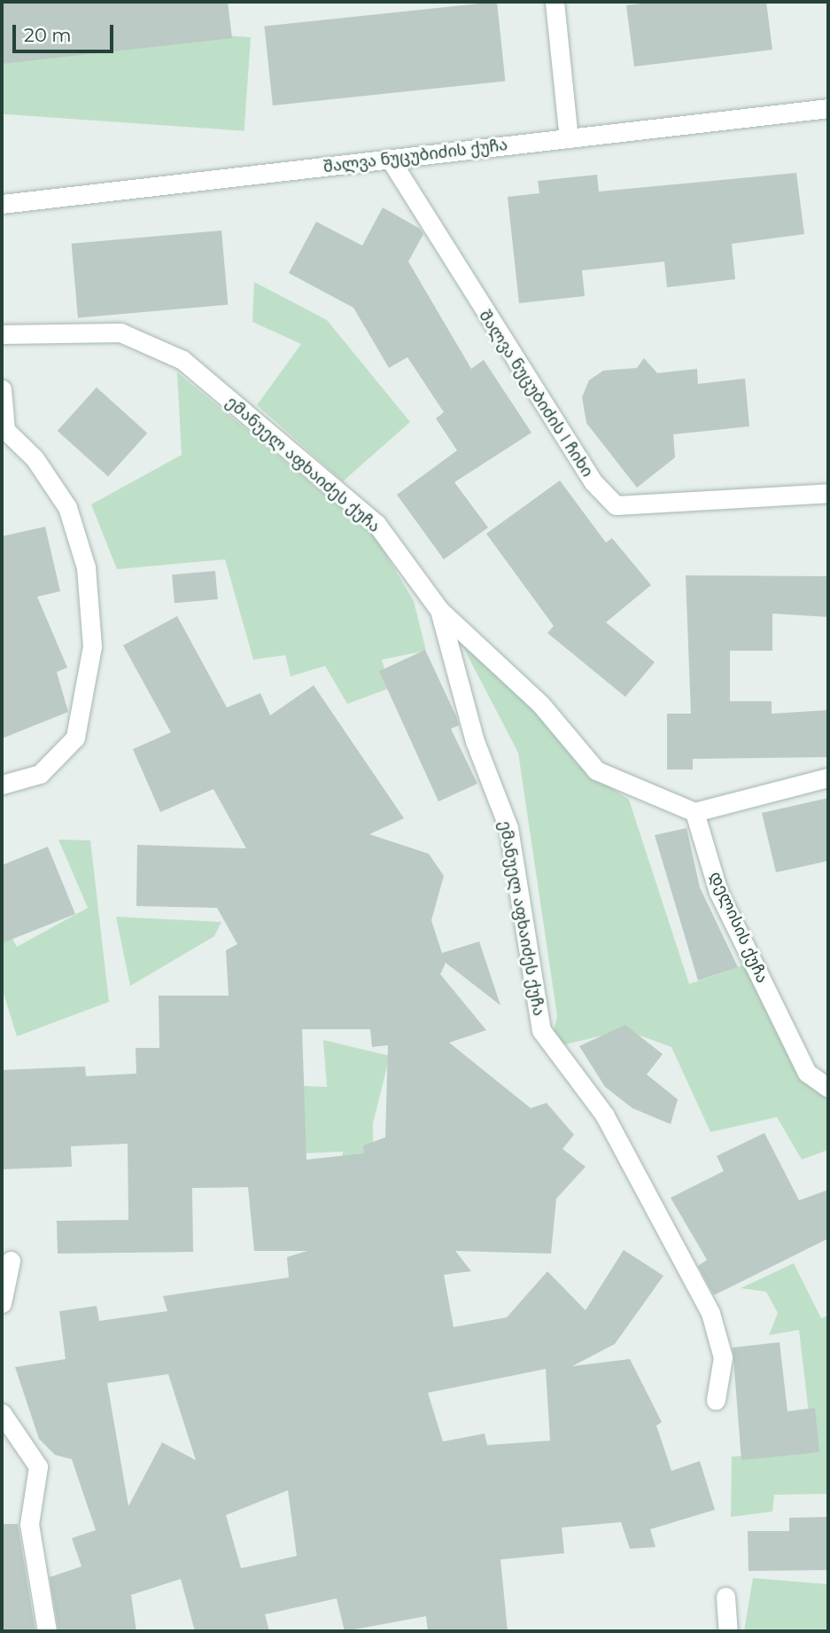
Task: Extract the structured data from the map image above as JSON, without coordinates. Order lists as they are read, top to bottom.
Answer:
{
  "streets": {
    "street": [
      "შალვა ნუცუბიძის ქუჩა",
      "შალვა ნუცუბიძის I ჩიხი",
      "ემანუელ აფხაიძეს ქუჩა",
      "დელისის ქუჩა"
    ]
  },
  "crossings": [
    ["შალვა ნუცუბიძის ქუჩა", "შალვა ნუცუბიძის I ჩიხი"]
  ],
  "scale_bar": "20 m"
}
